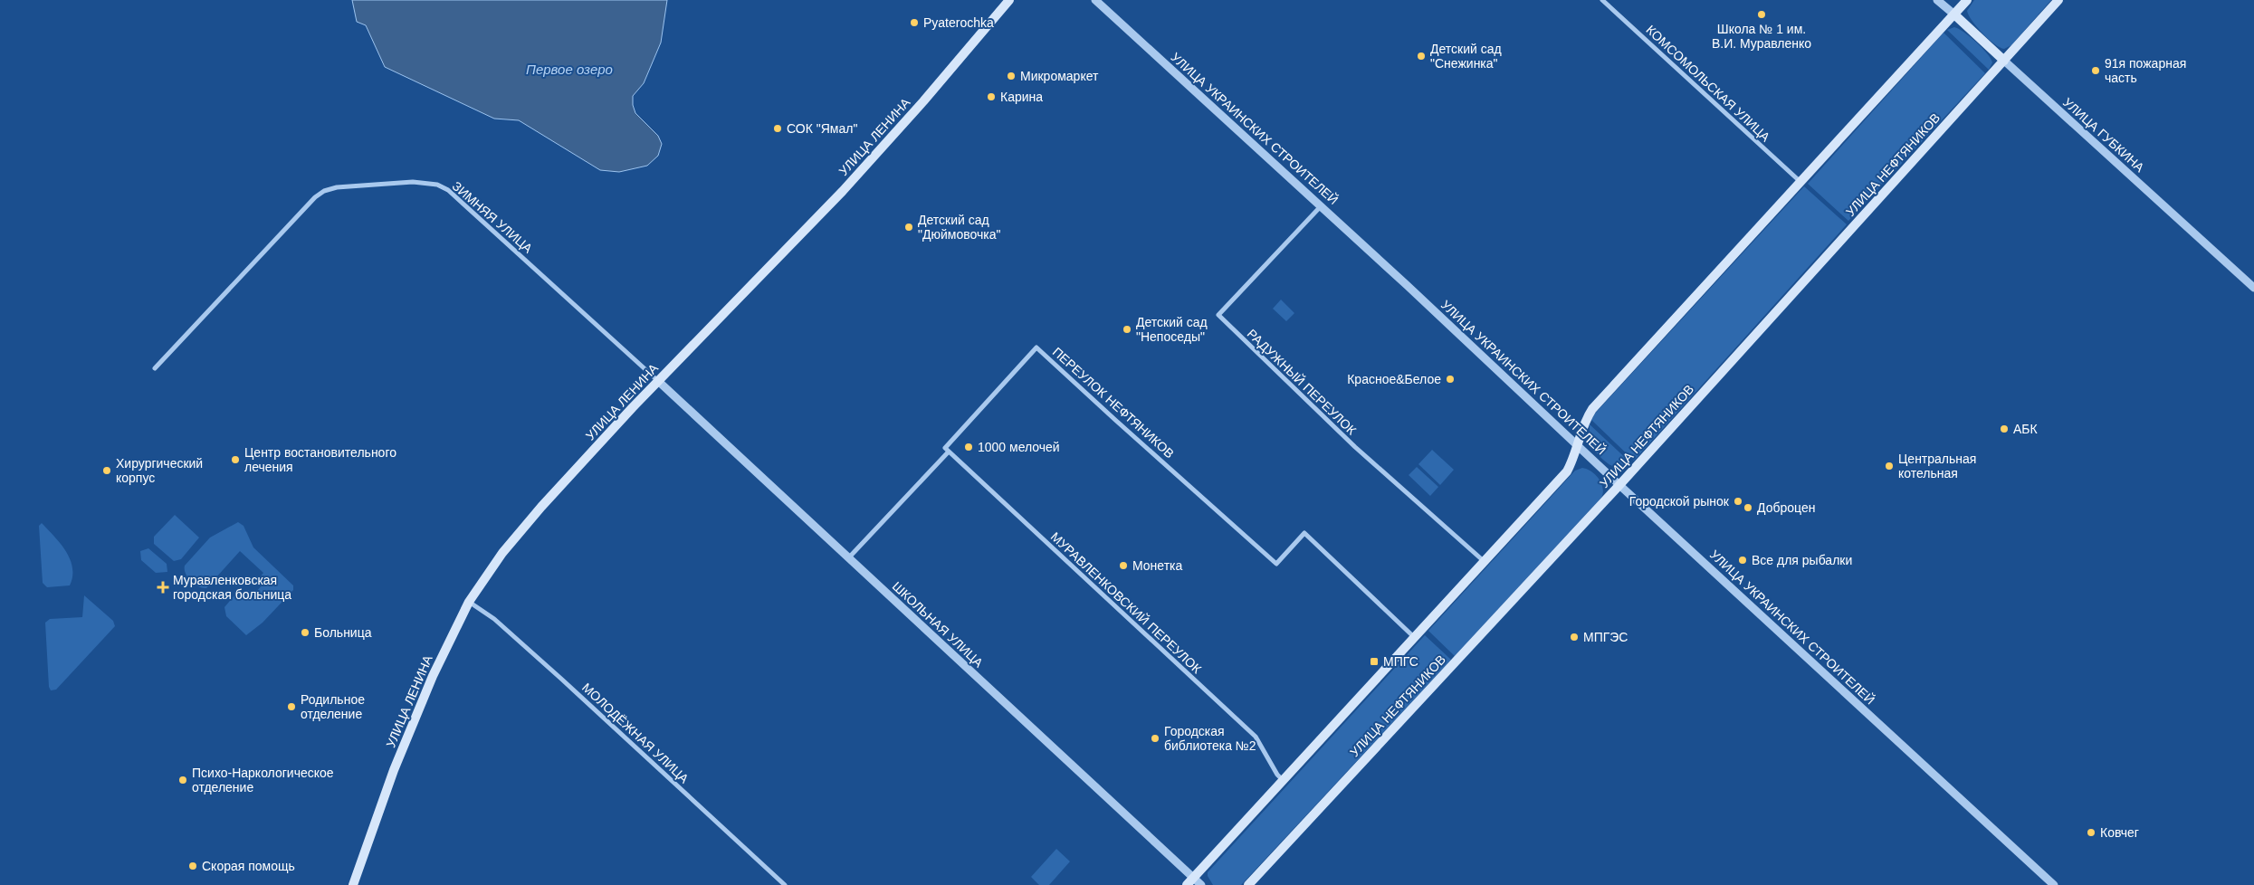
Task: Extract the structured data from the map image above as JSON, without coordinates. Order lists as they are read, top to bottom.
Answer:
{
  "streets": {
    "main road": ["УЛИЦА ГУБКИНА", "УЛИЦА ЛЕНИНА", "УЛИЦА НЕФТЯНИКОВ"],
    "street": [
      "КОМСОМОЛЬСКАЯ УЛИЦА",
      "УЛИЦА УКРАИНСКИХ СТРОИТЕЛЕЙ",
      "ЗИМНЯЯ УЛИЦА",
      "РАДУЖНЫЙ ПЕРЕУЛОК",
      "ПЕРЕУЛОК НЕФТЯНИКОВ",
      "МУРАВЛЕНКОВСКИЙ ПЕРЕУЛОК",
      "ШКОЛЬНАЯ УЛИЦА",
      "МОЛОДЁЖНАЯ УЛИЦА"
    ]
  },
  "crossings": [
    ["УЛИЦА УКРАИНСКИХ СТРОИТЕЛЕЙ", "УЛИЦА НЕФТЯНИКОВ"],
    ["УЛИЦА УКРАИНСКИХ СТРОИТЕЛЕЙ", "РАДУЖНЫЙ ПЕРЕУЛОК"],
    ["УЛИЦА ГУБКИНА", "УЛИЦА НЕФТЯНИКОВ"],
    ["УЛИЦА ЛЕНИНА", "ЗИМНЯЯ УЛИЦА"],
    ["УЛИЦА ЛЕНИНА", "ШКОЛЬНАЯ УЛИЦА"],
    ["УЛИЦА ЛЕНИНА", "МОЛОДЁЖНАЯ УЛИЦА"],
    ["ЗИМНЯЯ УЛИЦА", "ШКОЛЬНАЯ УЛИЦА"],
    ["ПЕРЕУЛОК НЕФТЯНИКОВ", "МУРАВЛЕНКОВСКИЙ ПЕРЕУЛОК"],
    ["ПЕРЕУЛОК НЕФТЯНИКОВ", "ШКОЛЬНАЯ УЛИЦА"]
  ],
  "water": ["Первое озеро"],
  "places": {
    "other": [
      "Школа № 1 им. В.И. Муравленко",
      "Pyaterochka",
      "Детский сад \"Снежинка\"",
      "91я пожарная часть",
      "Микромаркет",
      "Карина",
      "СОК \"Ямал\"",
      "Детский сад \"Дюймовочка\"",
      "Детский сад \"Непоседы\"",
      "Красное&Белое",
      "АБК",
      "1000 мелочей",
      "Центр востановительного лечения",
      "Центральная котельная",
      "Хирургический корпус",
      "Городской рынок",
      "Доброцен",
      "Все для рыбалки",
      "Монетка",
      "Больница",
      "МПГЭС",
      "Родильное отделение",
      "Городская библиотека №2",
      "Психо-Наркологическое отделение",
      "Ковчег",
      "Скорая помощь"
    ],
    "health": ["Муравленковская городская больница"],
    "transit": ["МПГС"]
  }
}
